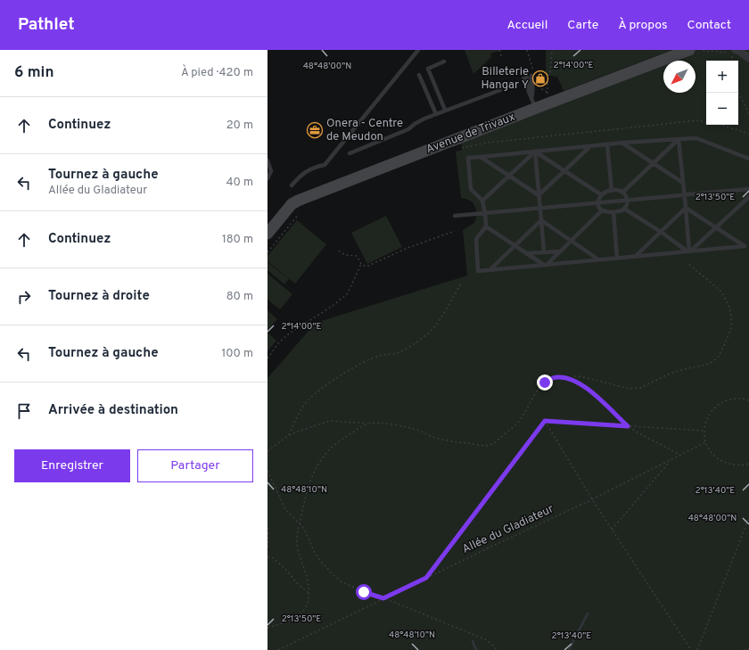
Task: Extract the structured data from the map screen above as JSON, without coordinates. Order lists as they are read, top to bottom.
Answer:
{
  "streets": {
    "main road": ["Avenue de Trivaux"],
    "path": ["Allée du Gladiateur"]
  },
  "places": {
    "shop": ["Billeterie Hangar Y"],
    "office": ["Onera - Centre de Meudon"]
  },
  "north": "bottom left",
  "page": {
    "header": "Pathlet",
    "nav": [
      "Accueil",
      "Carte",
      "À propos",
      "Contact"
    ],
    "heading": ["6 min", "À pied · 420 m"],
    "map_buttons": ["+", "−"],
    "list": [
      ["Continuez", "20 m"],
      ["Tournez à gauche", "Allée du Gladiateur", "40 m"],
      ["Continuez", "180 m"],
      ["Tournez à droite", "80 m"],
      ["Tournez à gauche", "100 m"],
      "Arrivée à destination"
    ],
    "buttons": ["Enregistrer", "Partager"]
  },
  "coordinates": [
    "2°14'00\"E",
    "48°48'00\"N",
    "2°13'50\"E",
    "48°48'10\"N",
    "2°13'40\"E"
  ]
}
